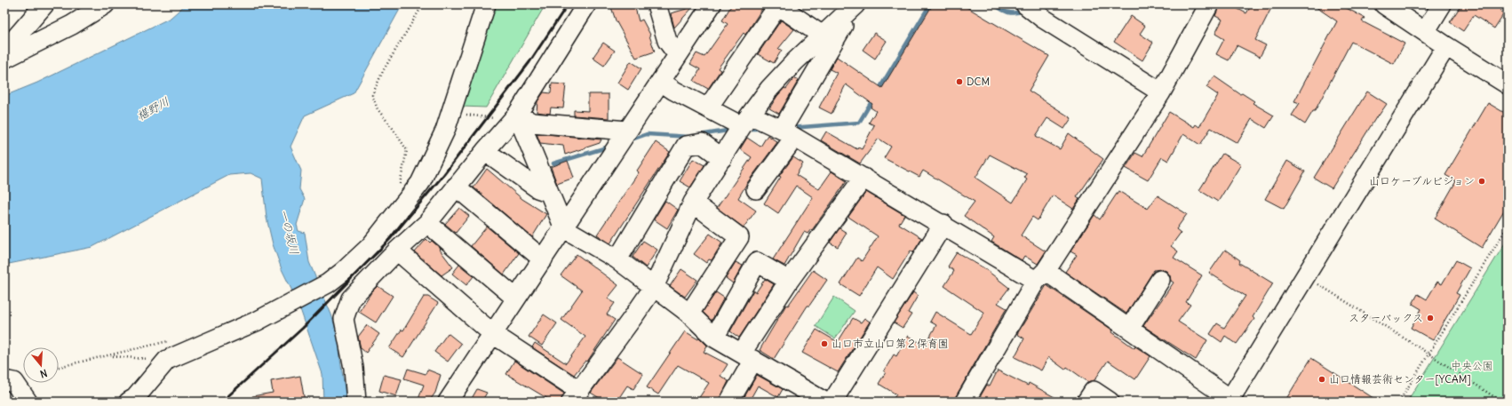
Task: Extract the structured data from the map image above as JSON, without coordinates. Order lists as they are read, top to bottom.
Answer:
{
  "water": ["椹野川", "一の坂川"],
  "parks": ["中央公園"],
  "places": [
    "DCM",
    "山口ケーブルビジョン",
    "スターバックス",
    "山口市立山口第２保育園",
    "山口情報芸術センター[YCAM]"
  ],
  "north": "bottom"
}
